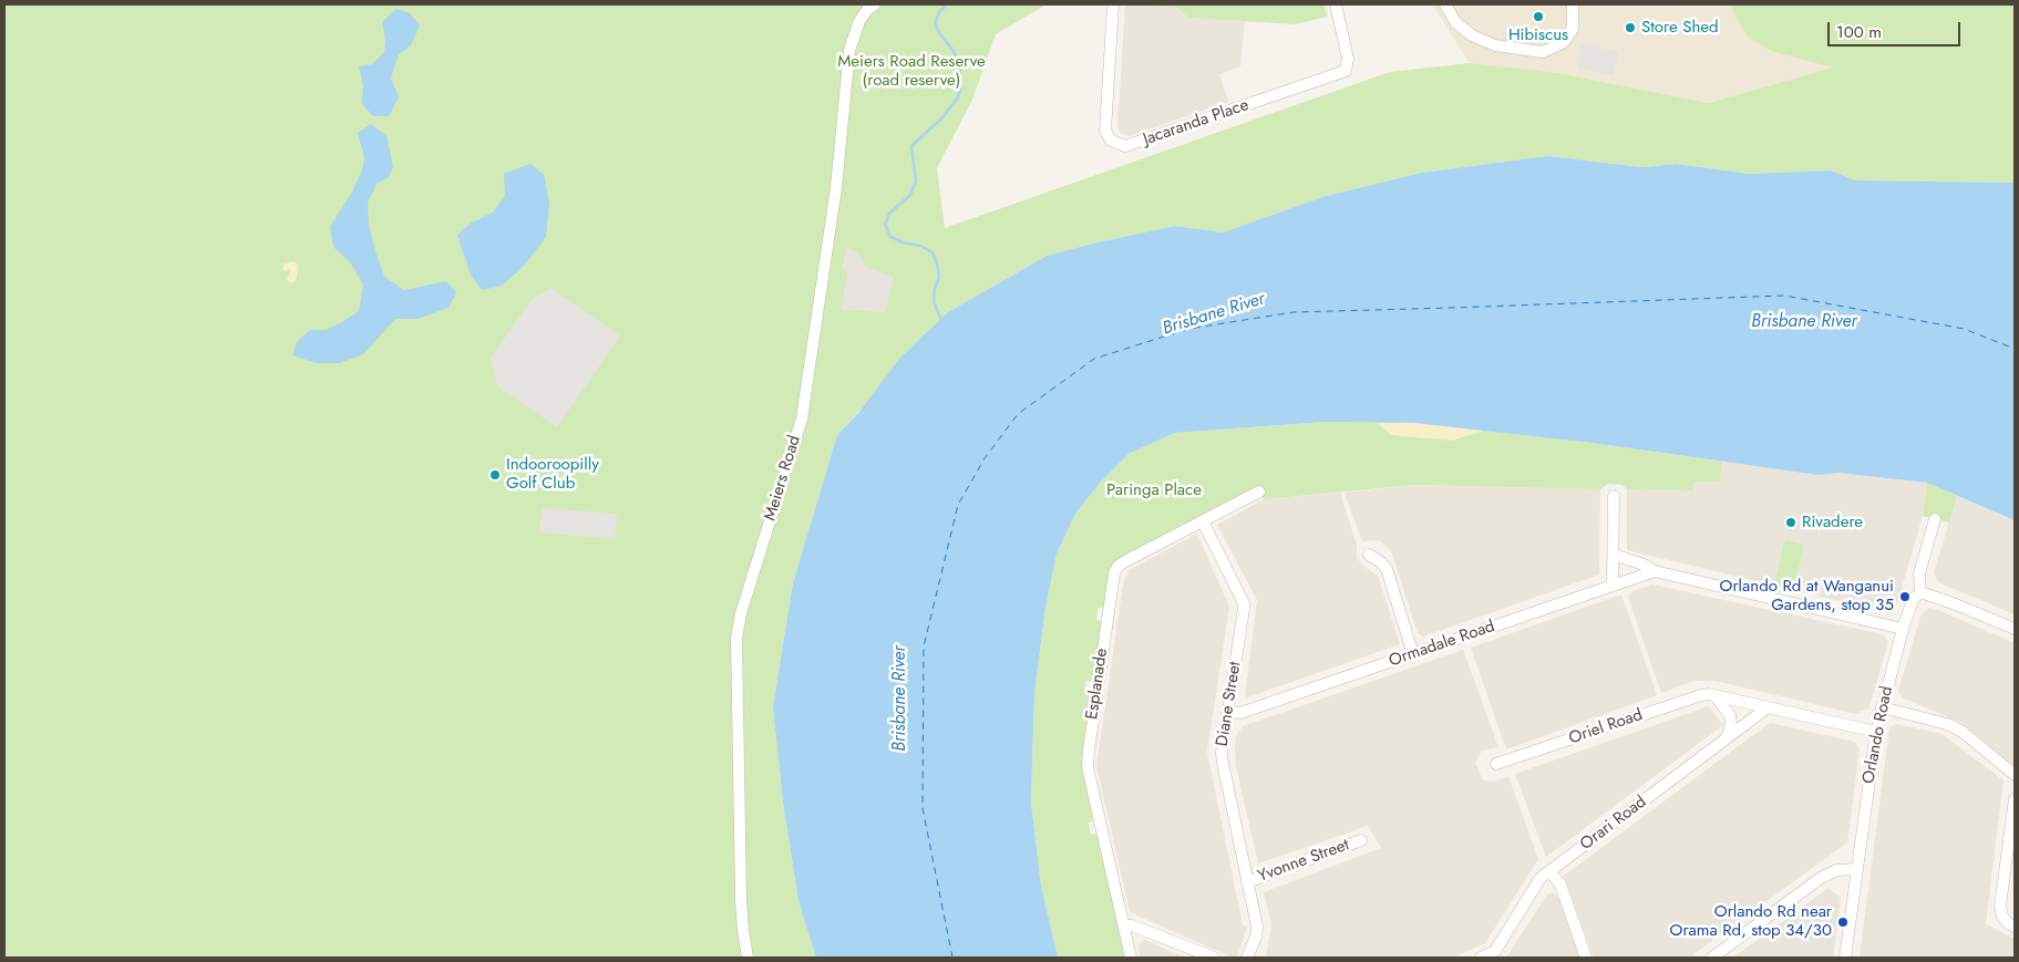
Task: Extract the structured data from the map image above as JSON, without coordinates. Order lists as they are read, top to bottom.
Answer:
{
  "streets": {
    "street": [
      "Jacaranda Place",
      "Meiers Road",
      "Ormadale Road",
      "Esplanade",
      "Diane Street",
      "Oriel Road",
      "Orlando Road",
      "Orari Road",
      "Yvonne Street"
    ]
  },
  "crossings": [
    ["Ormadale Road", "Diane Street"],
    ["Esplanade", "Diane Street"],
    ["Diane Street", "Yvonne Street"],
    ["Oriel Road", "Orlando Road"],
    ["Oriel Road", "Orari Road"]
  ],
  "water": ["Brisbane River"],
  "parks": ["Meiers Road Reserve (road reserve)", "Paringa Place"],
  "places": [
    "Hibiscus",
    "Store Shed",
    "Indooroopilly Golf Club",
    "Rivadere",
    "Orlando Rd at Wanganui Gardens, stop 35",
    "Orlando Rd near Orama Rd, stop 34/30"
  ],
  "scale_bar": "100 m"
}
